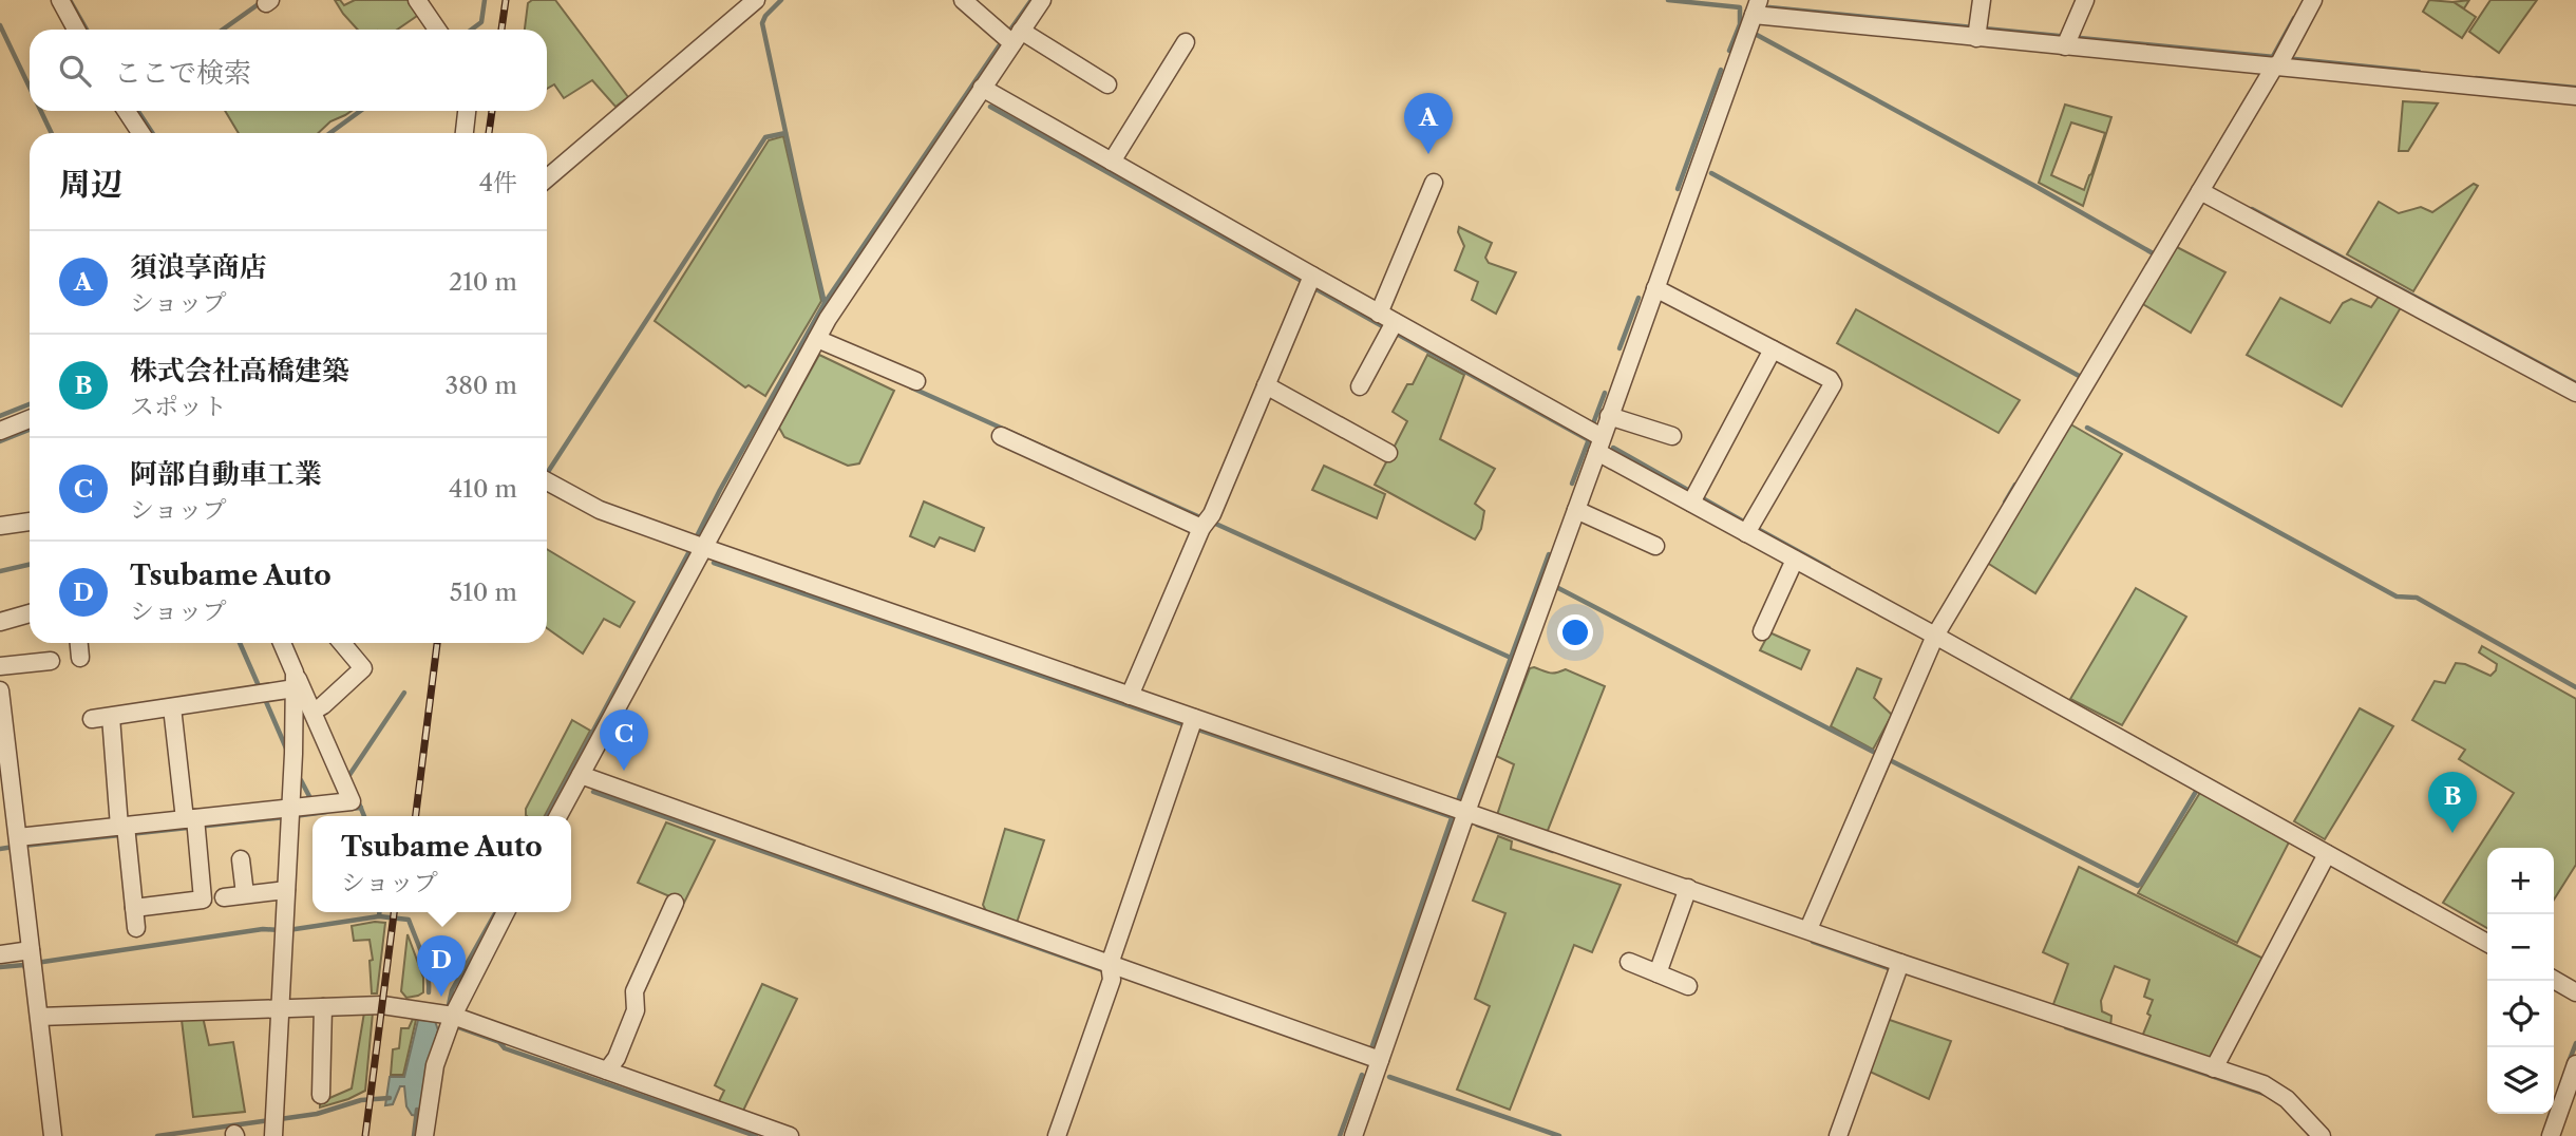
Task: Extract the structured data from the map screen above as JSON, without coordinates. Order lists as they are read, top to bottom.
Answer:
{
  "page": {
    "search": "ここで検索",
    "pins": [
      "A",
      "C",
      "B",
      "D"
    ],
    "heading": ["周辺", "4件"],
    "list": [
      {
        "mark": "A",
        "name": "須浪享商店",
        "note": "ショップ",
        "value": "210 m"
      },
      {
        "mark": "B",
        "name": "株式会社高橋建築",
        "note": "スポット",
        "value": "380 m"
      },
      {
        "mark": "C",
        "name": "阿部自動車工業",
        "note": "ショップ",
        "value": "410 m"
      },
      {
        "mark": "D",
        "name": "Tsubame Auto",
        "note": "ショップ",
        "value": "510 m"
      }
    ],
    "popup": ["Tsubame Auto", "ショップ"],
    "map_buttons": ["+", "−"]
  }
}
